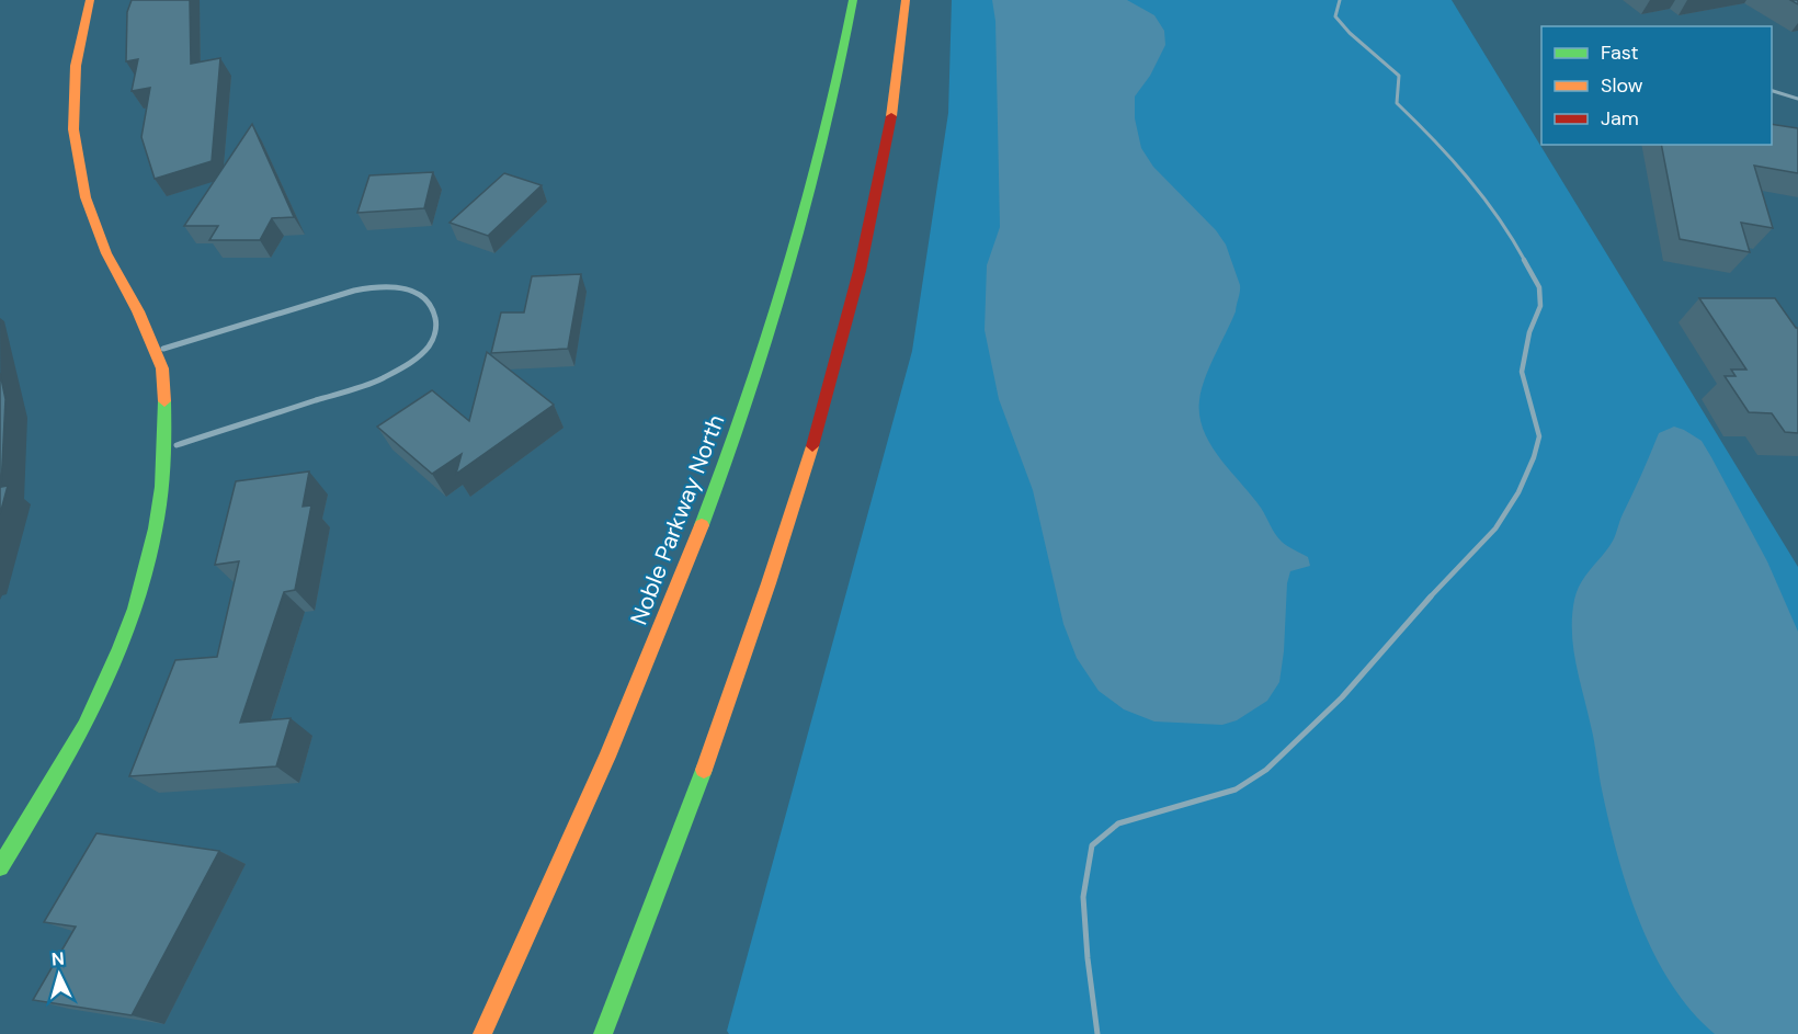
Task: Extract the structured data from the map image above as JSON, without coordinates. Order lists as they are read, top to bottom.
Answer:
{
  "streets": {
    "main road": ["Noble Parkway North"]
  },
  "legend": ["Fast", "Slow", "Jam"],
  "north": "top"
}
